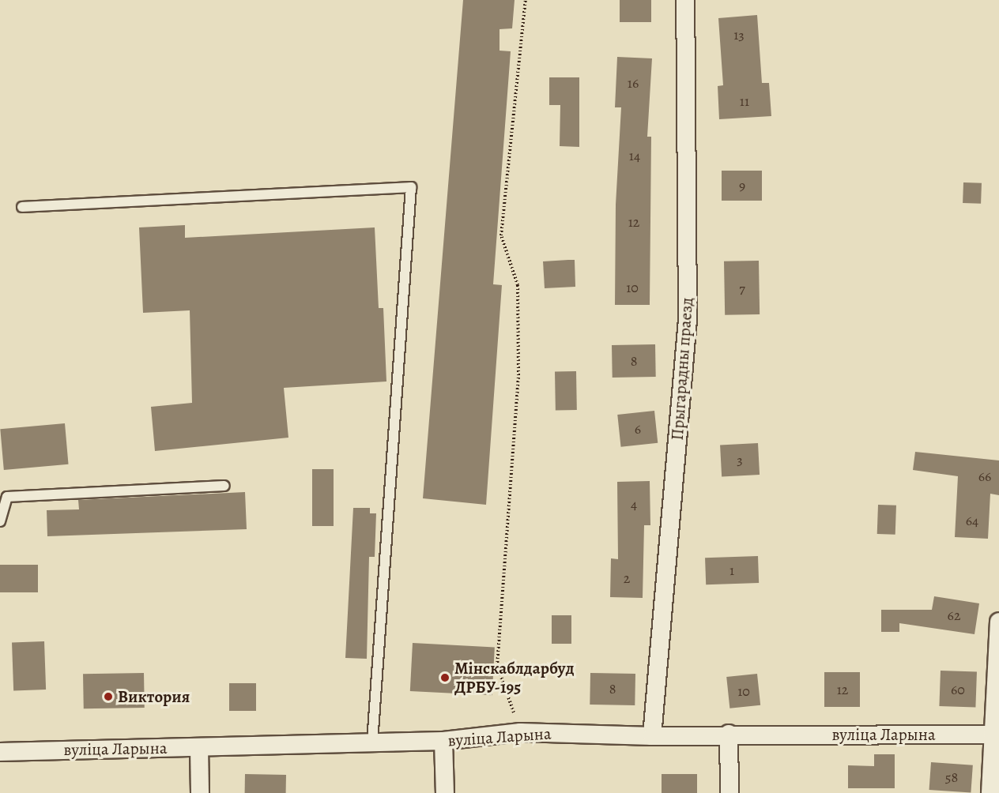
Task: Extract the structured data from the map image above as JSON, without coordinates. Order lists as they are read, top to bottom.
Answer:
{
  "streets": {
    "street": ["Прыгарадны праезд", "вуліца Ларына"]
  },
  "crossings": [
    ["Прыгарадны праезд", "вуліца Ларына"]
  ],
  "places": ["Мінскаблдарбуд ДРБУ-195", "Виктория"],
  "house_numbers": [
    "13",
    "16",
    "11",
    "14",
    "9",
    "12",
    "10",
    "7",
    "8",
    "6",
    "3",
    "66",
    "4",
    "64",
    "1",
    "2",
    "62",
    "8",
    "12",
    "60",
    "10",
    "58"
  ]
}
